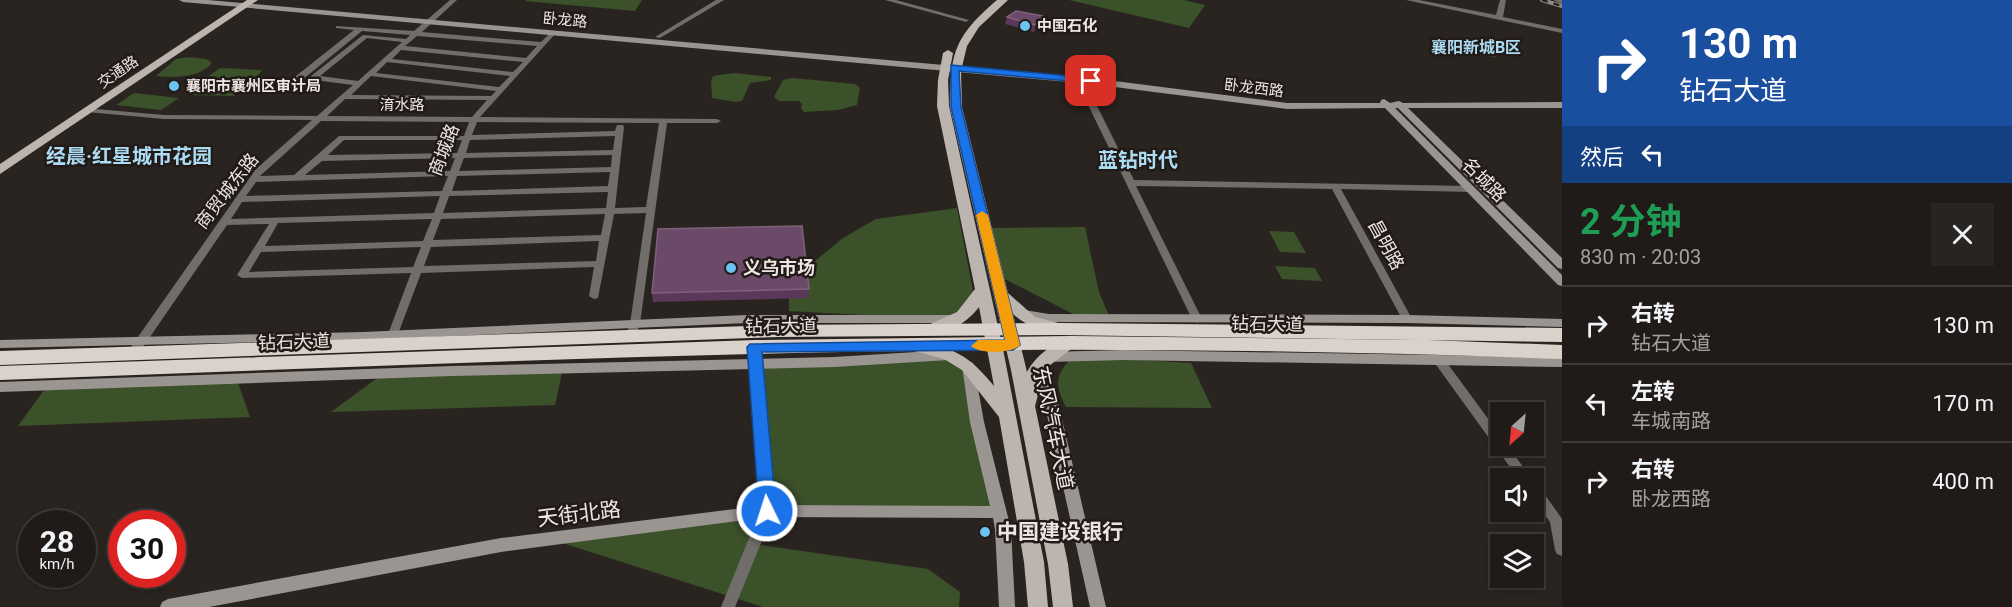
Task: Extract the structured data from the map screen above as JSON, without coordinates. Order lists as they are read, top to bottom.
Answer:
{
  "streets": {
    "highway": ["钻石大道"],
    "main road": [
      "卧龙路",
      "交通路",
      "卧龙西路",
      "名城路",
      "东风汽车大道",
      "天街北路"
    ],
    "street": [
      "淯水路",
      "商城路",
      "商贸城东路",
      "昌明路"
    ]
  },
  "crossings": [
    ["卧龙路", "交通路"],
    ["卧龙路", "卧龙西路"],
    ["卧龙路", "商城路"],
    ["卧龙路", "商贸城东路"],
    ["交通路", "淯水路"],
    ["卧龙西路", "名城路"],
    ["淯水路", "商城路"],
    ["淯水路", "商贸城东路"],
    ["商城路", "钻石大道"],
    ["商贸城东路", "钻石大道"],
    ["昌明路", "钻石大道"],
    ["钻石大道", "东风汽车大道"]
  ],
  "districts": ["襄阳新城B区", "经晨·红星城市花园", "蓝钻时代"],
  "places": [
    "中国石化",
    "襄阳市襄州区审计局",
    "义乌市场",
    "中国建设银行"
  ],
  "north": "bottom left",
  "page": {
    "turn": ["130 m", "钻石大道"],
    "then": "然后",
    "heading": ["2 分钟", "830 m · 20:03"],
    "list": [
      {
        "name": "右转",
        "note": "钻石大道",
        "value": "130 m"
      },
      {
        "name": "左转",
        "note": "车城南路",
        "value": "170 m"
      },
      {
        "name": "右转",
        "note": "卧龙西路",
        "value": "400 m"
      }
    ],
    "speed": "28 km/h",
    "limit": "30"
  }
}
